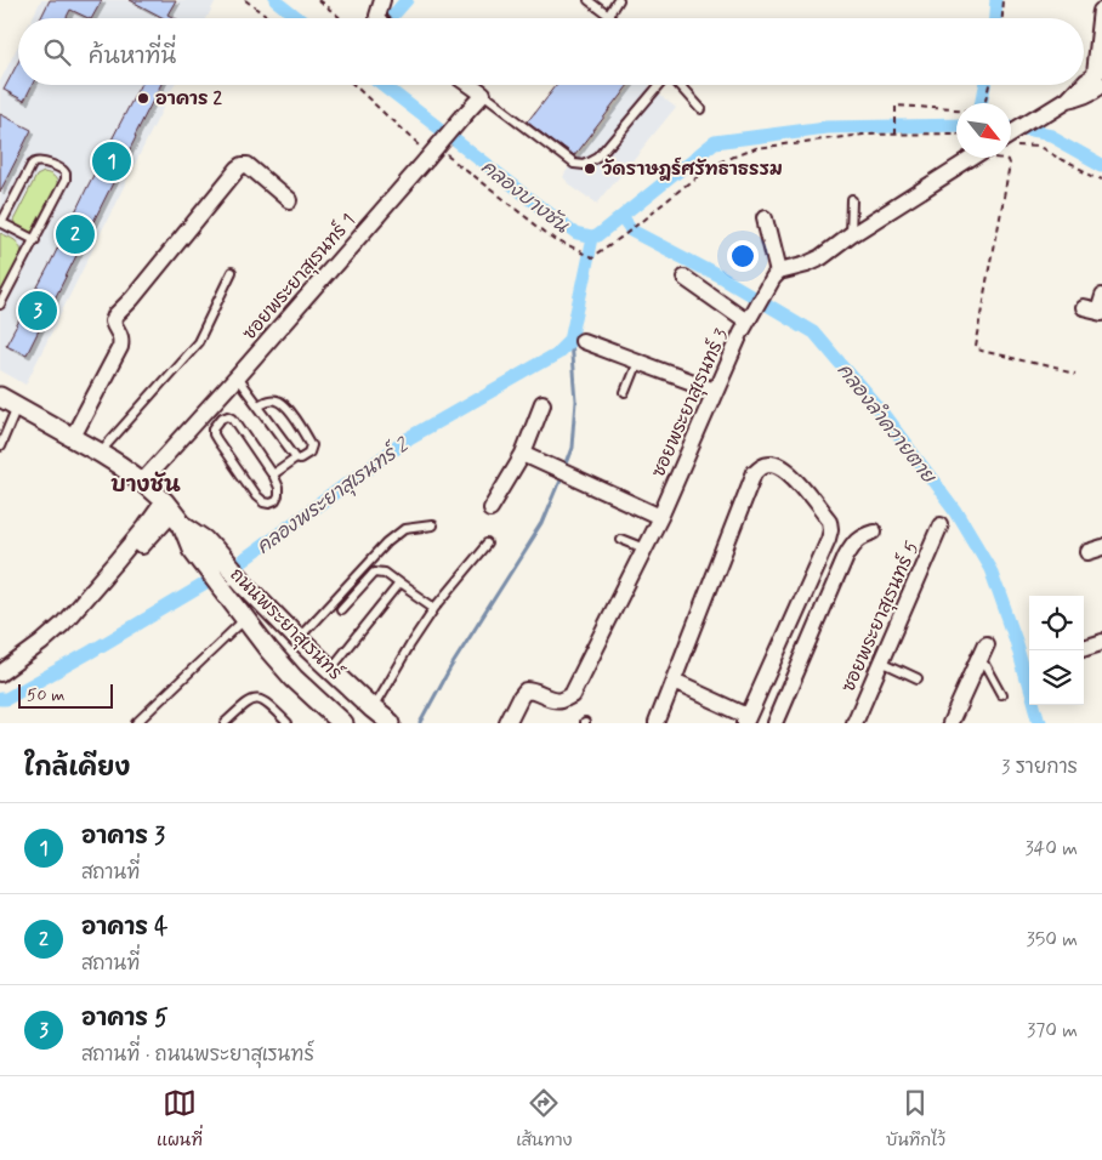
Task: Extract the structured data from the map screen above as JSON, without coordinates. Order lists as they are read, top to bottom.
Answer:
{
  "streets": {
    "street": [
      "ซอยพระยาสุเรนทร์ 1",
      "ซอยพระยาสุเรนทร์ 3",
      "ซอยพระยาสุเรนทร์ 5",
      "ถนนพระยาสุเรนทร์"
    ]
  },
  "crossings": [
    ["ซอยพระยาสุเรนทร์ 1", "ถนนพระยาสุเรนทร์"]
  ],
  "districts": ["บางชัน"],
  "water": ["คลองบางชัน", "คลองลำควายตาย", "คลองพระยาสุเรนทร์ 2"],
  "places": ["อาคาร 2", "วัดราษฎร์ศรัทธาธรรม"],
  "scale_bar": "50 m",
  "north": "bottom right",
  "page": {
    "search": "ค้นหาที่นี่",
    "pins": ["1", "2", "3"],
    "scale": "50 m",
    "heading": ["ใกล้เคียง", "3 รายการ"],
    "list": [
      {
        "mark": "1",
        "name": "อาคาร 3",
        "note": "สถานที่",
        "value": "340 m"
      },
      {
        "mark": "2",
        "name": "อาคาร 4",
        "note": "สถานที่",
        "value": "350 m"
      },
      {
        "mark": "3",
        "name": "อาคาร 5",
        "note": "สถานที่ · ถนนพระยาสุเรนทร์",
        "value": "370 m"
      }
    ],
    "nav": ["แผนที่", "เส้นทาง", "บันทึกไว้"]
  }
}
